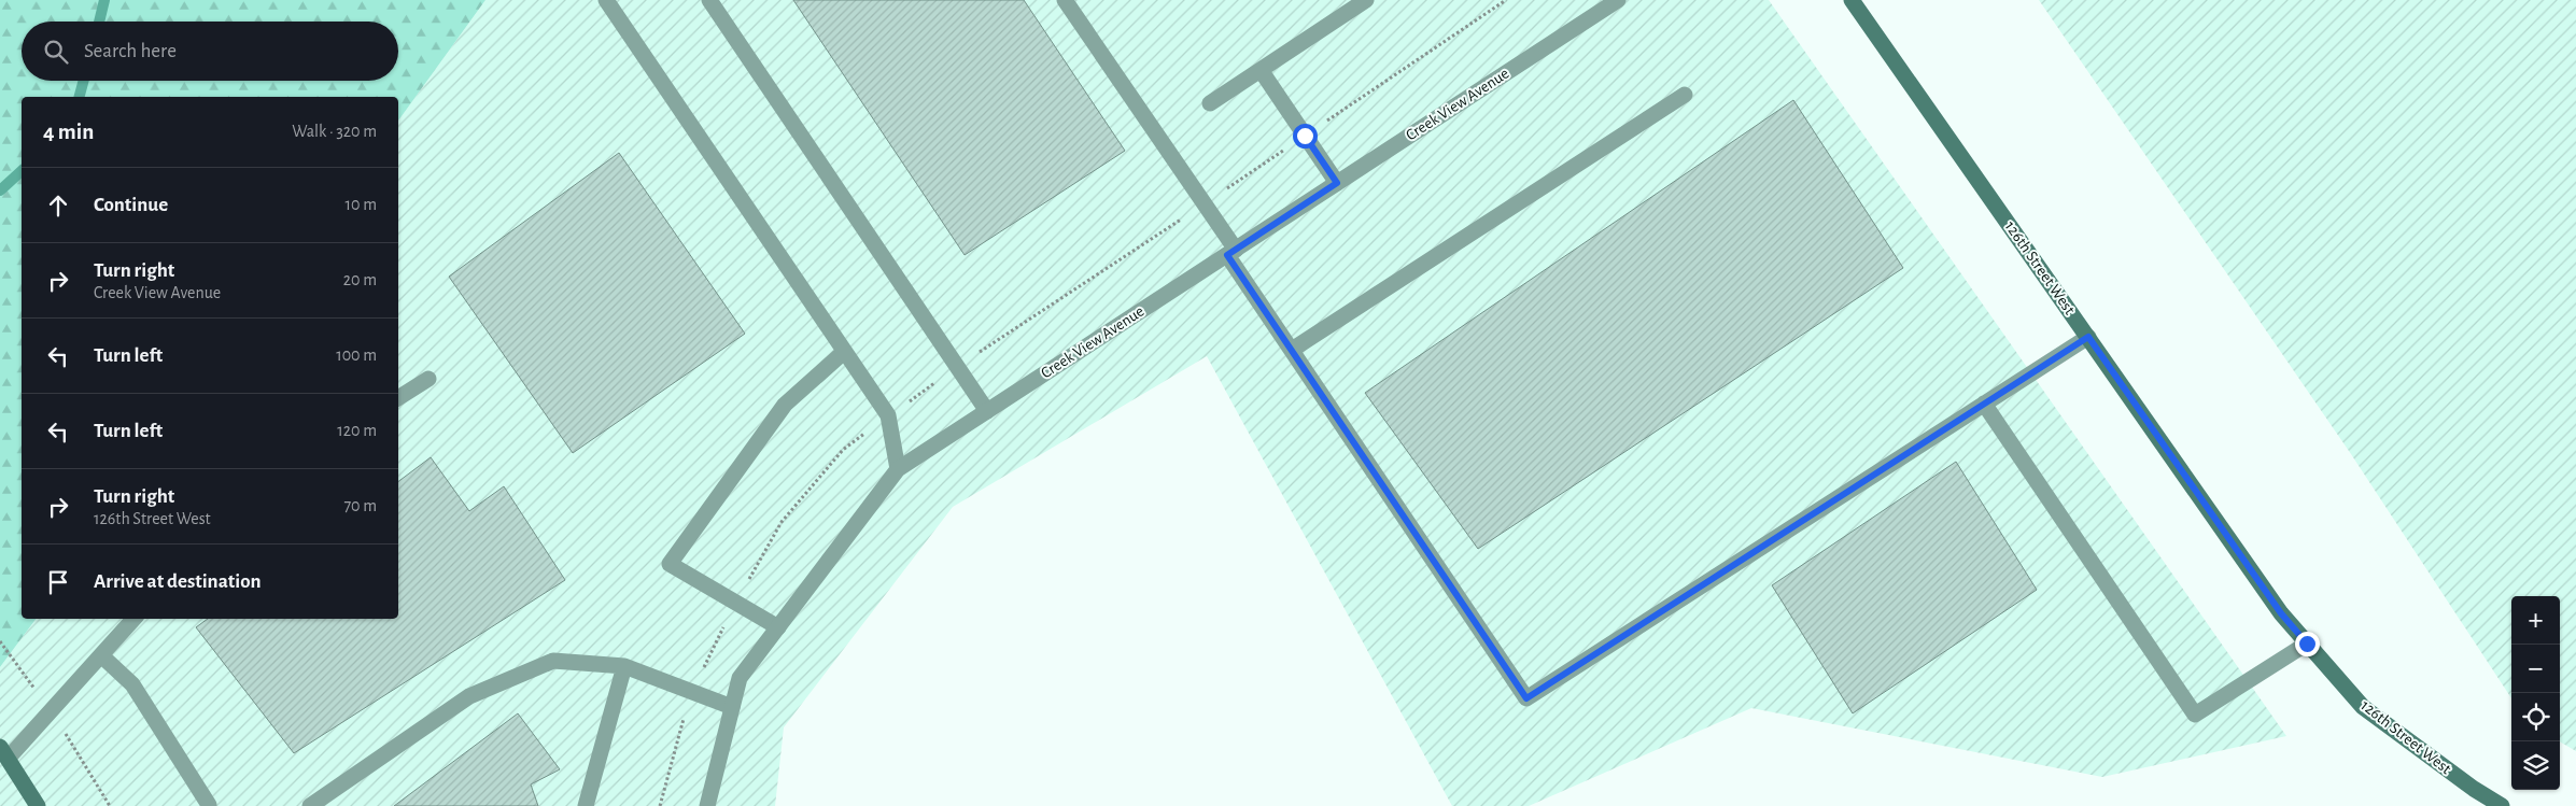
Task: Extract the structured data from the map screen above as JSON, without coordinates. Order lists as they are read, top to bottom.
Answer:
{
  "streets": {
    "street": ["Creek View Avenue", "126th Street West"]
  },
  "page": {
    "search": "Search here",
    "heading": ["4 min", "Walk · 320 m"],
    "list": [
      ["Continue", "10 m"],
      ["Turn right", "Creek View Avenue", "20 m"],
      ["Turn left", "100 m"],
      ["Turn left", "120 m"],
      ["Turn right", "126th Street West", "70 m"],
      "Arrive at destination"
    ],
    "map_buttons": ["+", "−"]
  }
}
